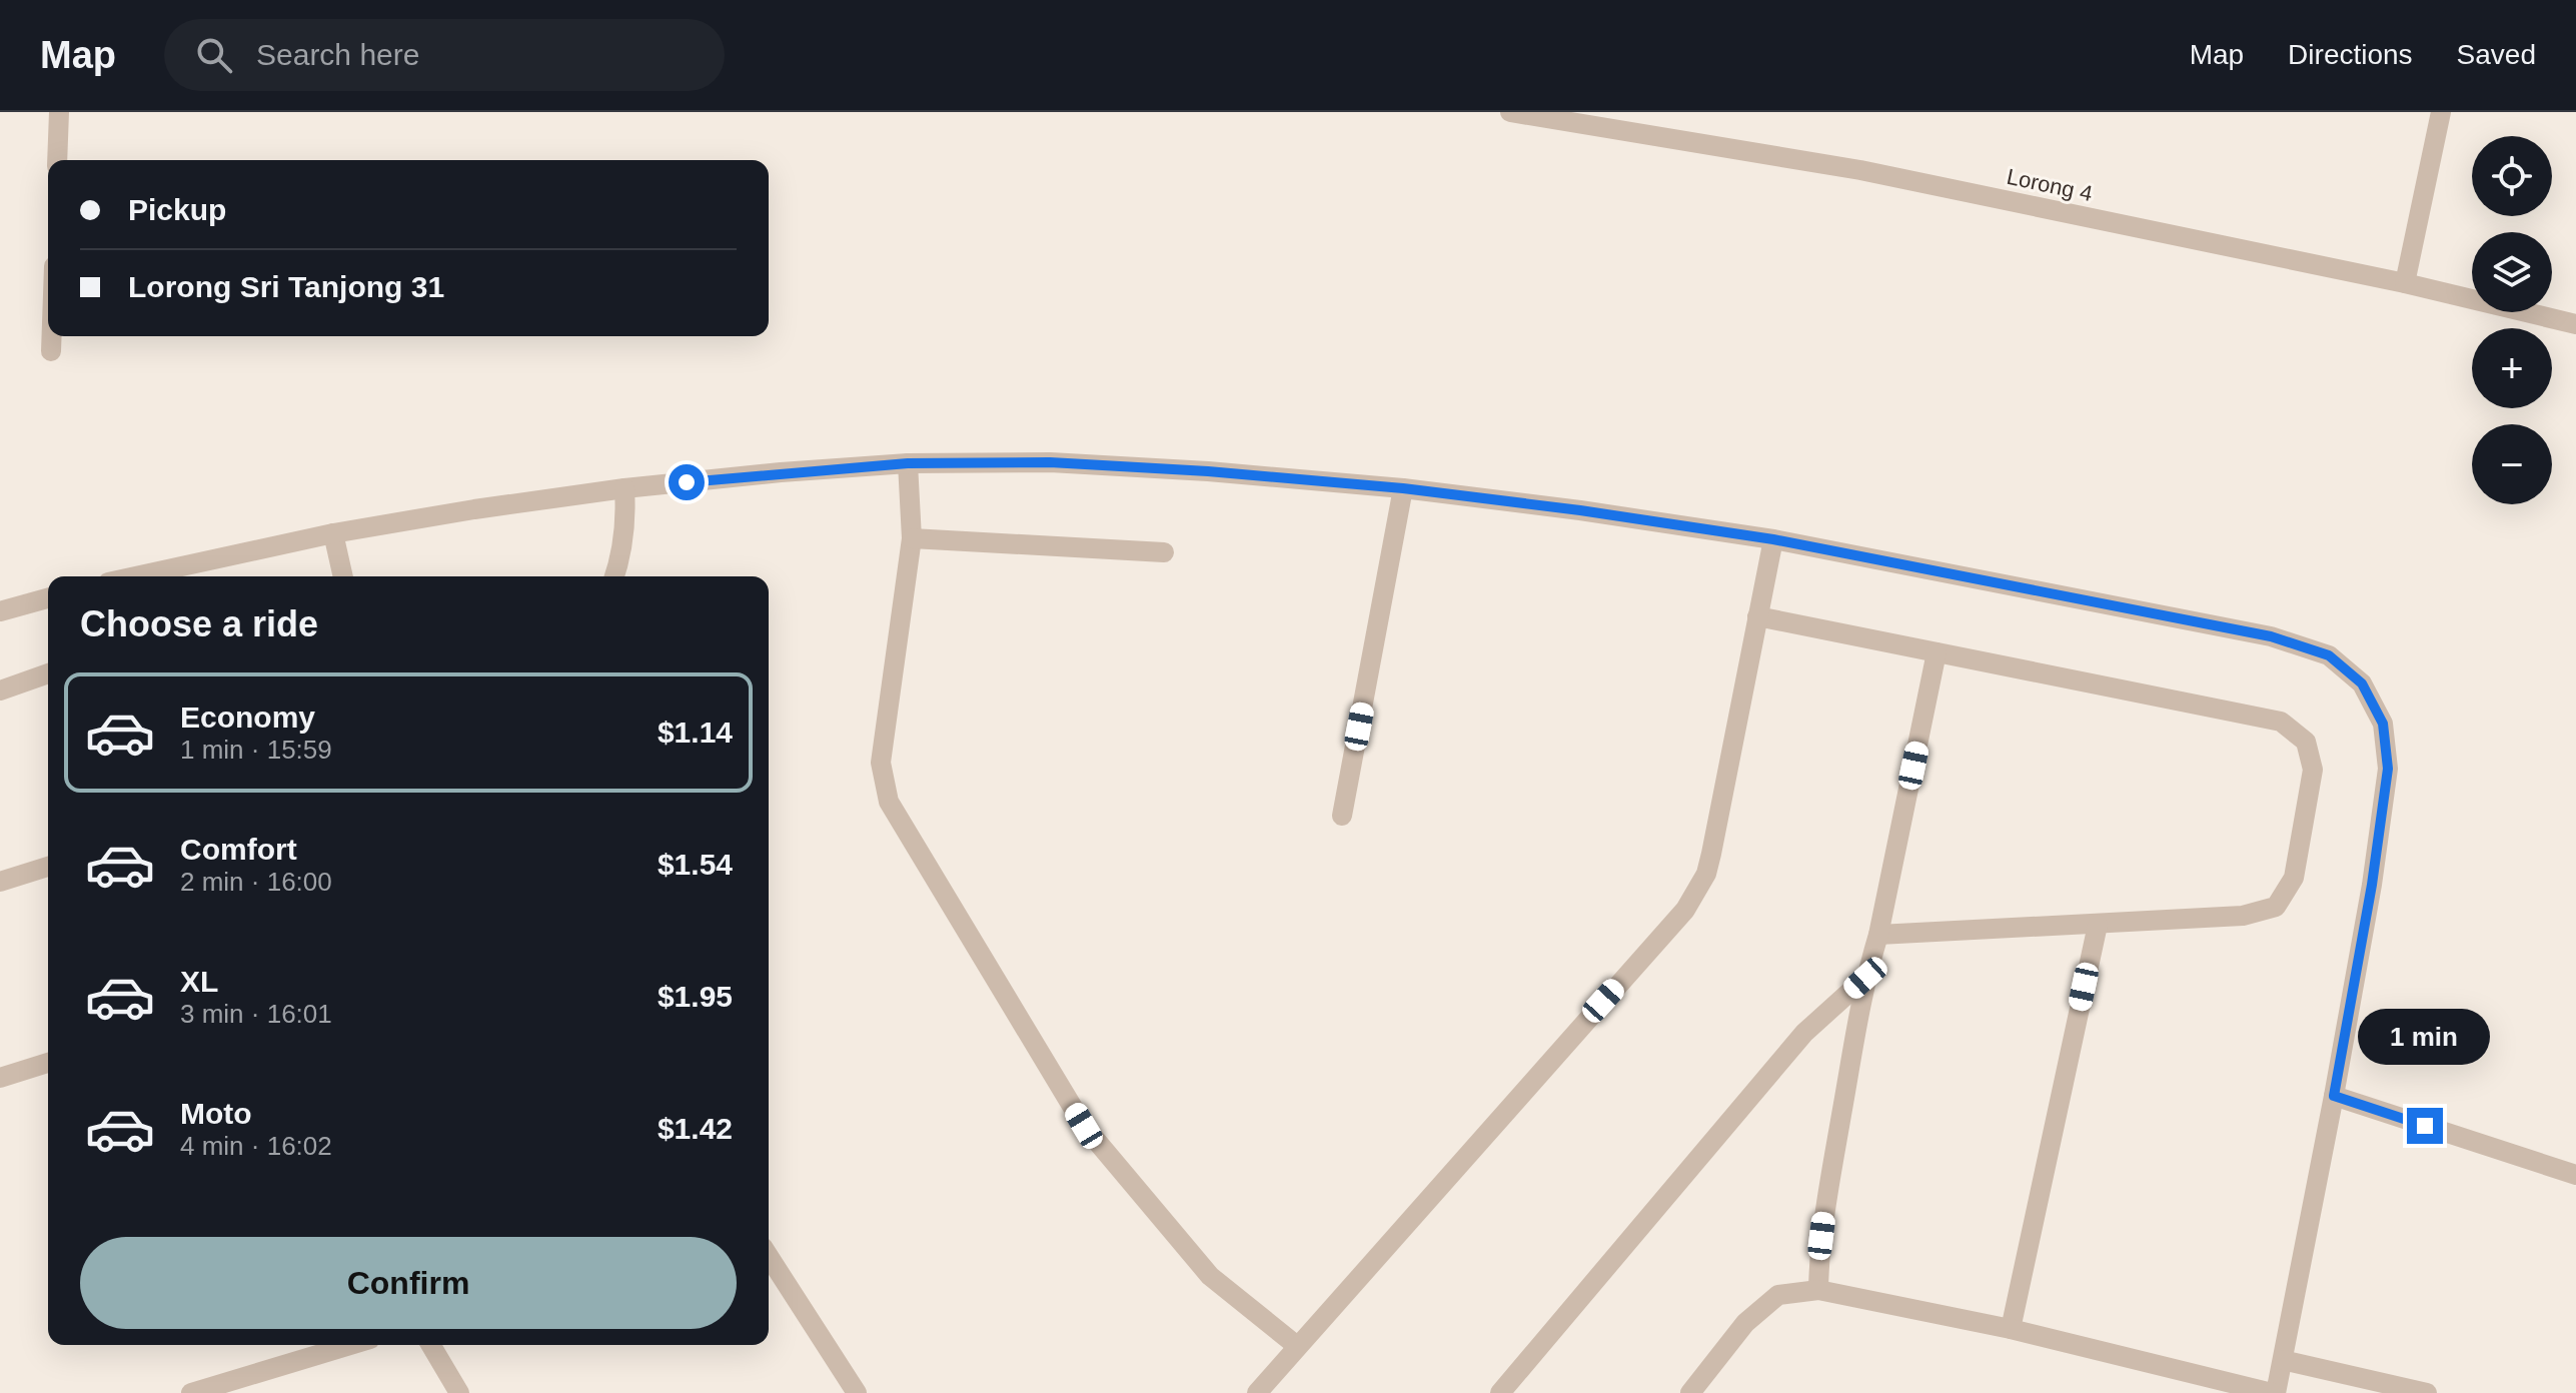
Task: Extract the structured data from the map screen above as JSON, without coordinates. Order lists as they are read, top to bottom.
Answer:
{
  "streets": {
    "street": ["Lorong 4"]
  },
  "page": {
    "header": "Map",
    "search": "Search here",
    "nav": ["Map", "Directions", "Saved"],
    "map_buttons": ["+", "−"],
    "banner": ["Pickup", "Lorong Sri Tanjong 31"],
    "heading": "Choose a ride",
    "list": [
      {
        "name": "Economy",
        "note": "1 min · 15:59",
        "value": "$1.14"
      },
      {
        "name": "Comfort",
        "note": "2 min · 16:00",
        "value": "$1.54"
      },
      {
        "name": "XL",
        "note": "3 min · 16:01",
        "value": "$1.95"
      },
      {
        "name": "Moto",
        "note": "4 min · 16:02",
        "value": "$1.42"
      }
    ],
    "bubble": "1 min",
    "buttons": "Confirm"
  }
}
